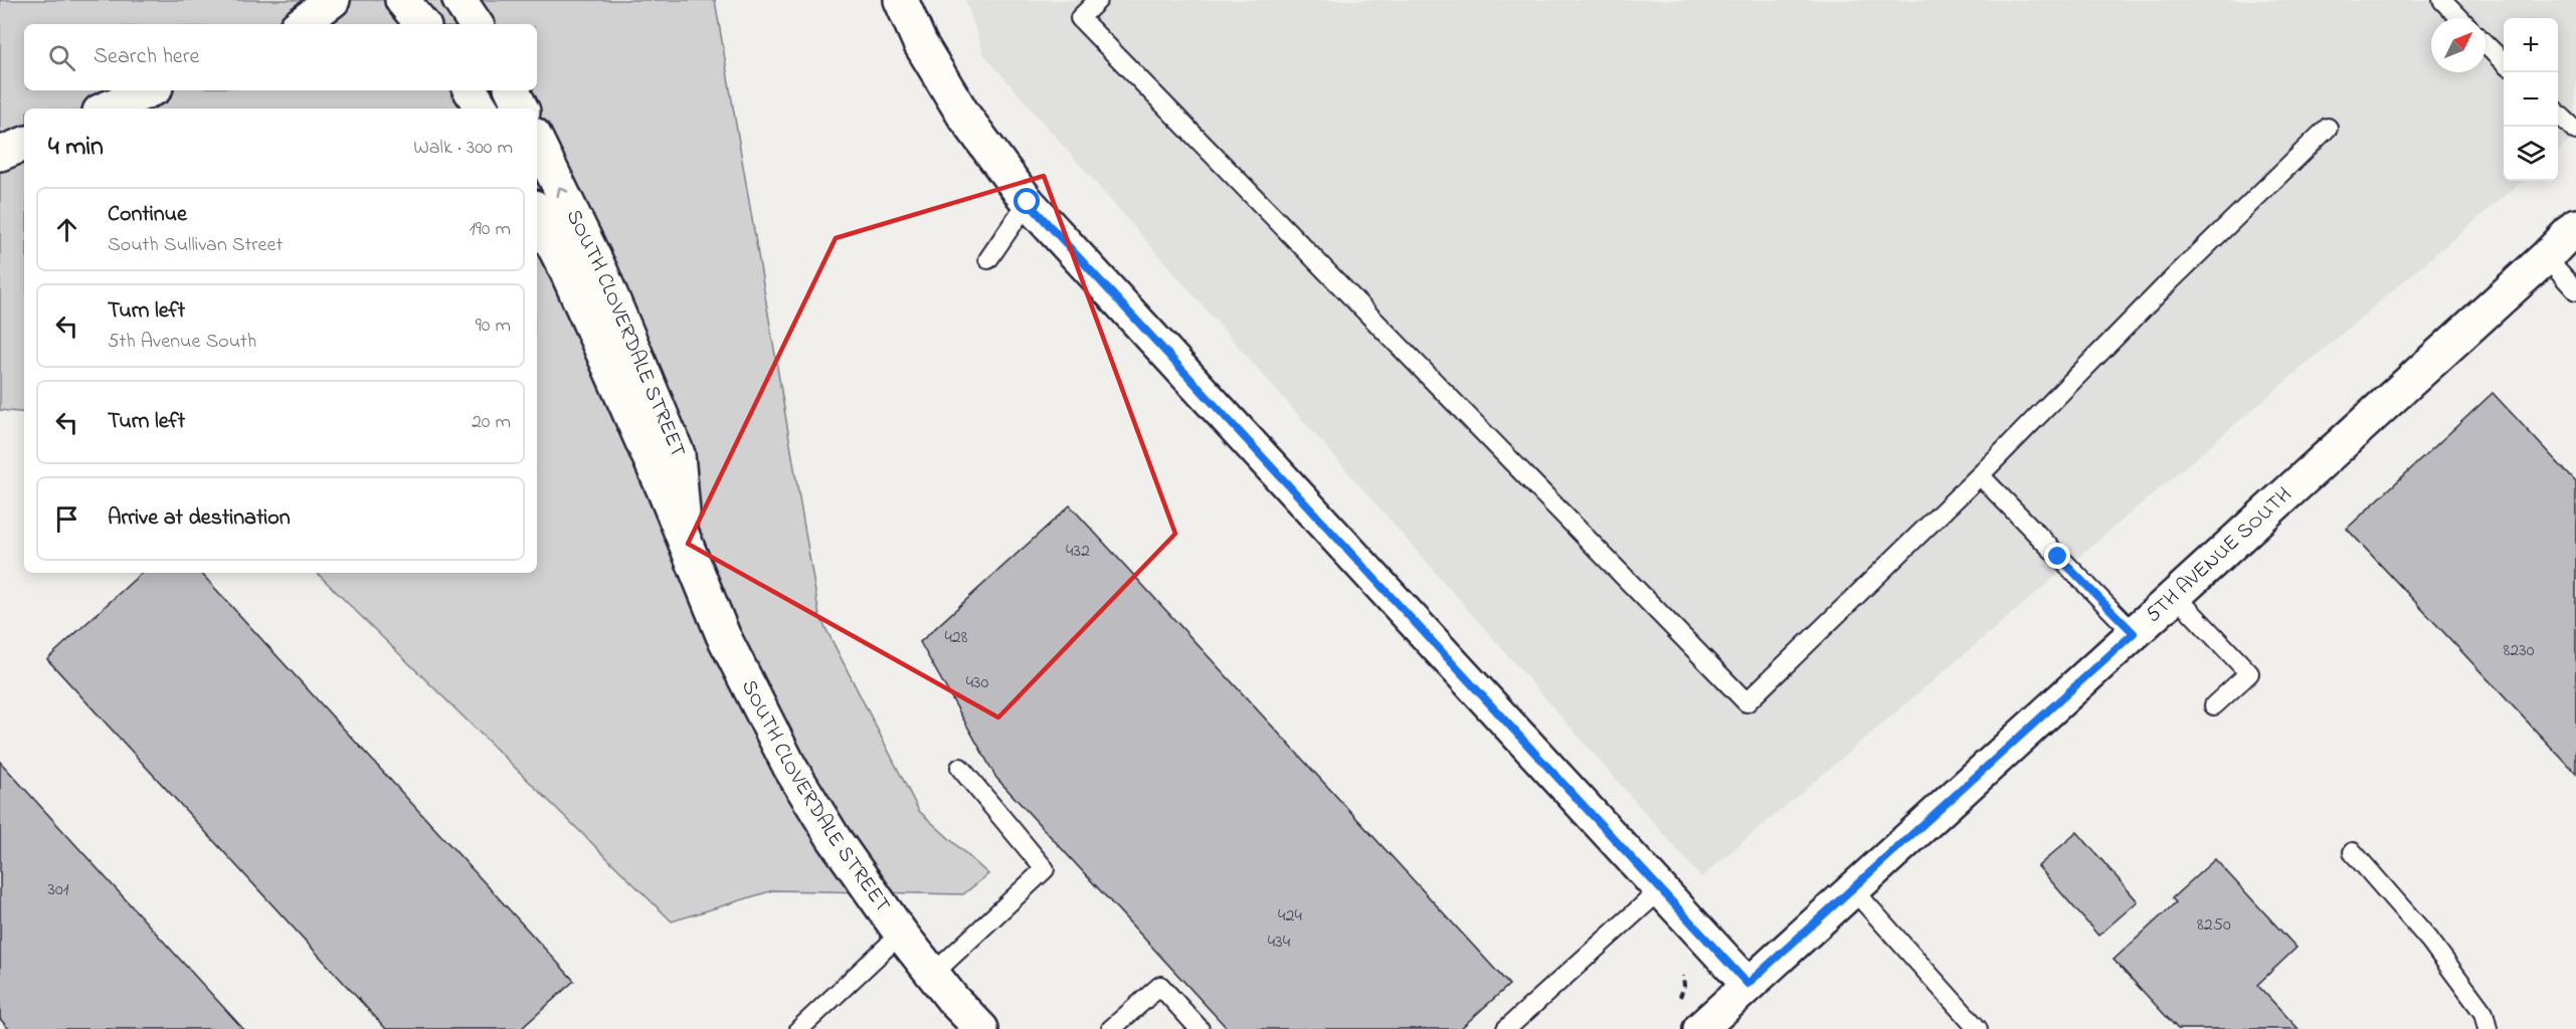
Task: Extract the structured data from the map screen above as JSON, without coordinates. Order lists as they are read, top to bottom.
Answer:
{
  "streets": {
    "main road": ["SOUTH CLOVERDALE STREET", "5TH AVENUE SOUTH"]
  },
  "house_numbers": [
    "432",
    "428",
    "8230",
    "430",
    "301",
    "424",
    "8250",
    "434"
  ],
  "north": "top right",
  "page": {
    "map_buttons": ["+", "−"],
    "search": "Search here",
    "heading": ["4 min", "Walk · 300 m"],
    "list": [
      ["Continue", "South Sullivan Street", "190 m"],
      ["Turn left", "5th Avenue South", "90 m"],
      ["Turn left", "20 m"],
      "Arrive at destination"
    ]
  }
}
